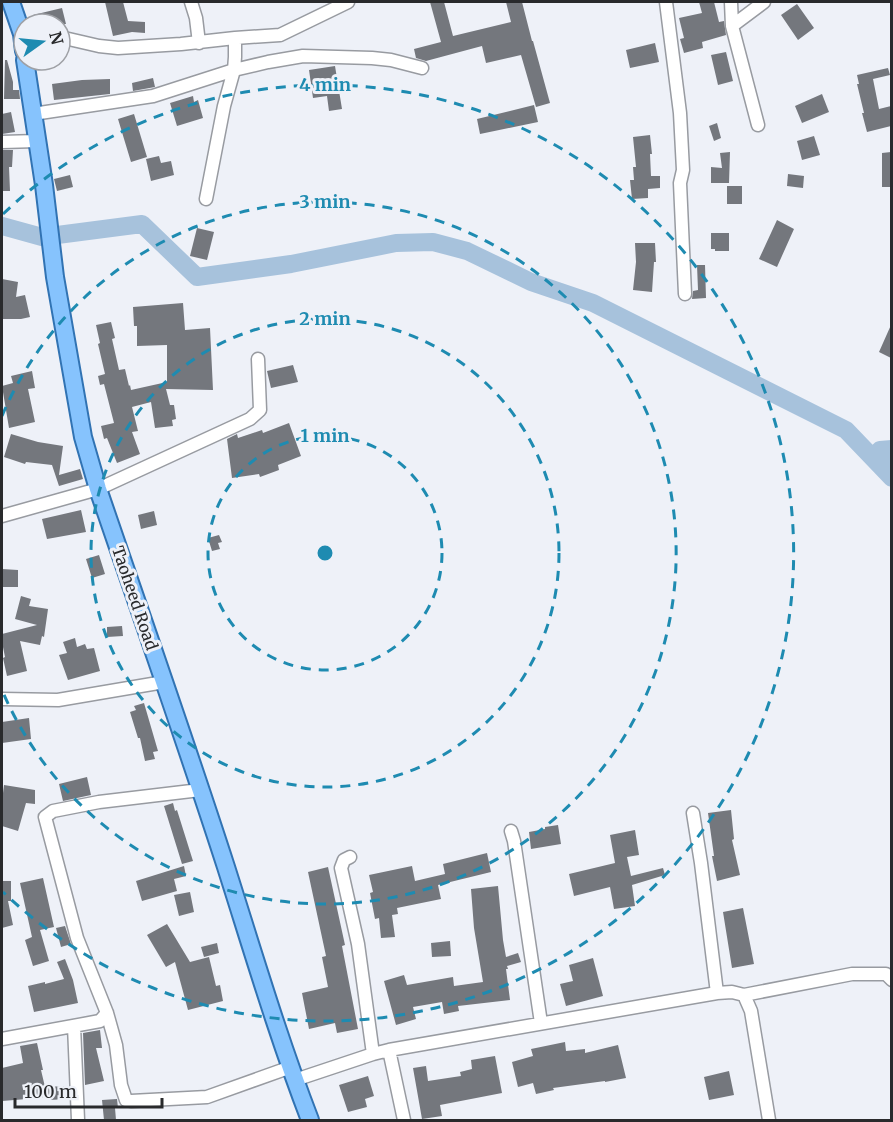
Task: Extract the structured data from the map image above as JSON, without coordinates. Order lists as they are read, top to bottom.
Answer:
{
  "streets": {
    "main road": ["Taoheed Road"]
  },
  "scale_bar": "100 m",
  "north": "right",
  "rings": [
    "4 min",
    "3 min",
    "2 min",
    "1 min"
  ]
}
